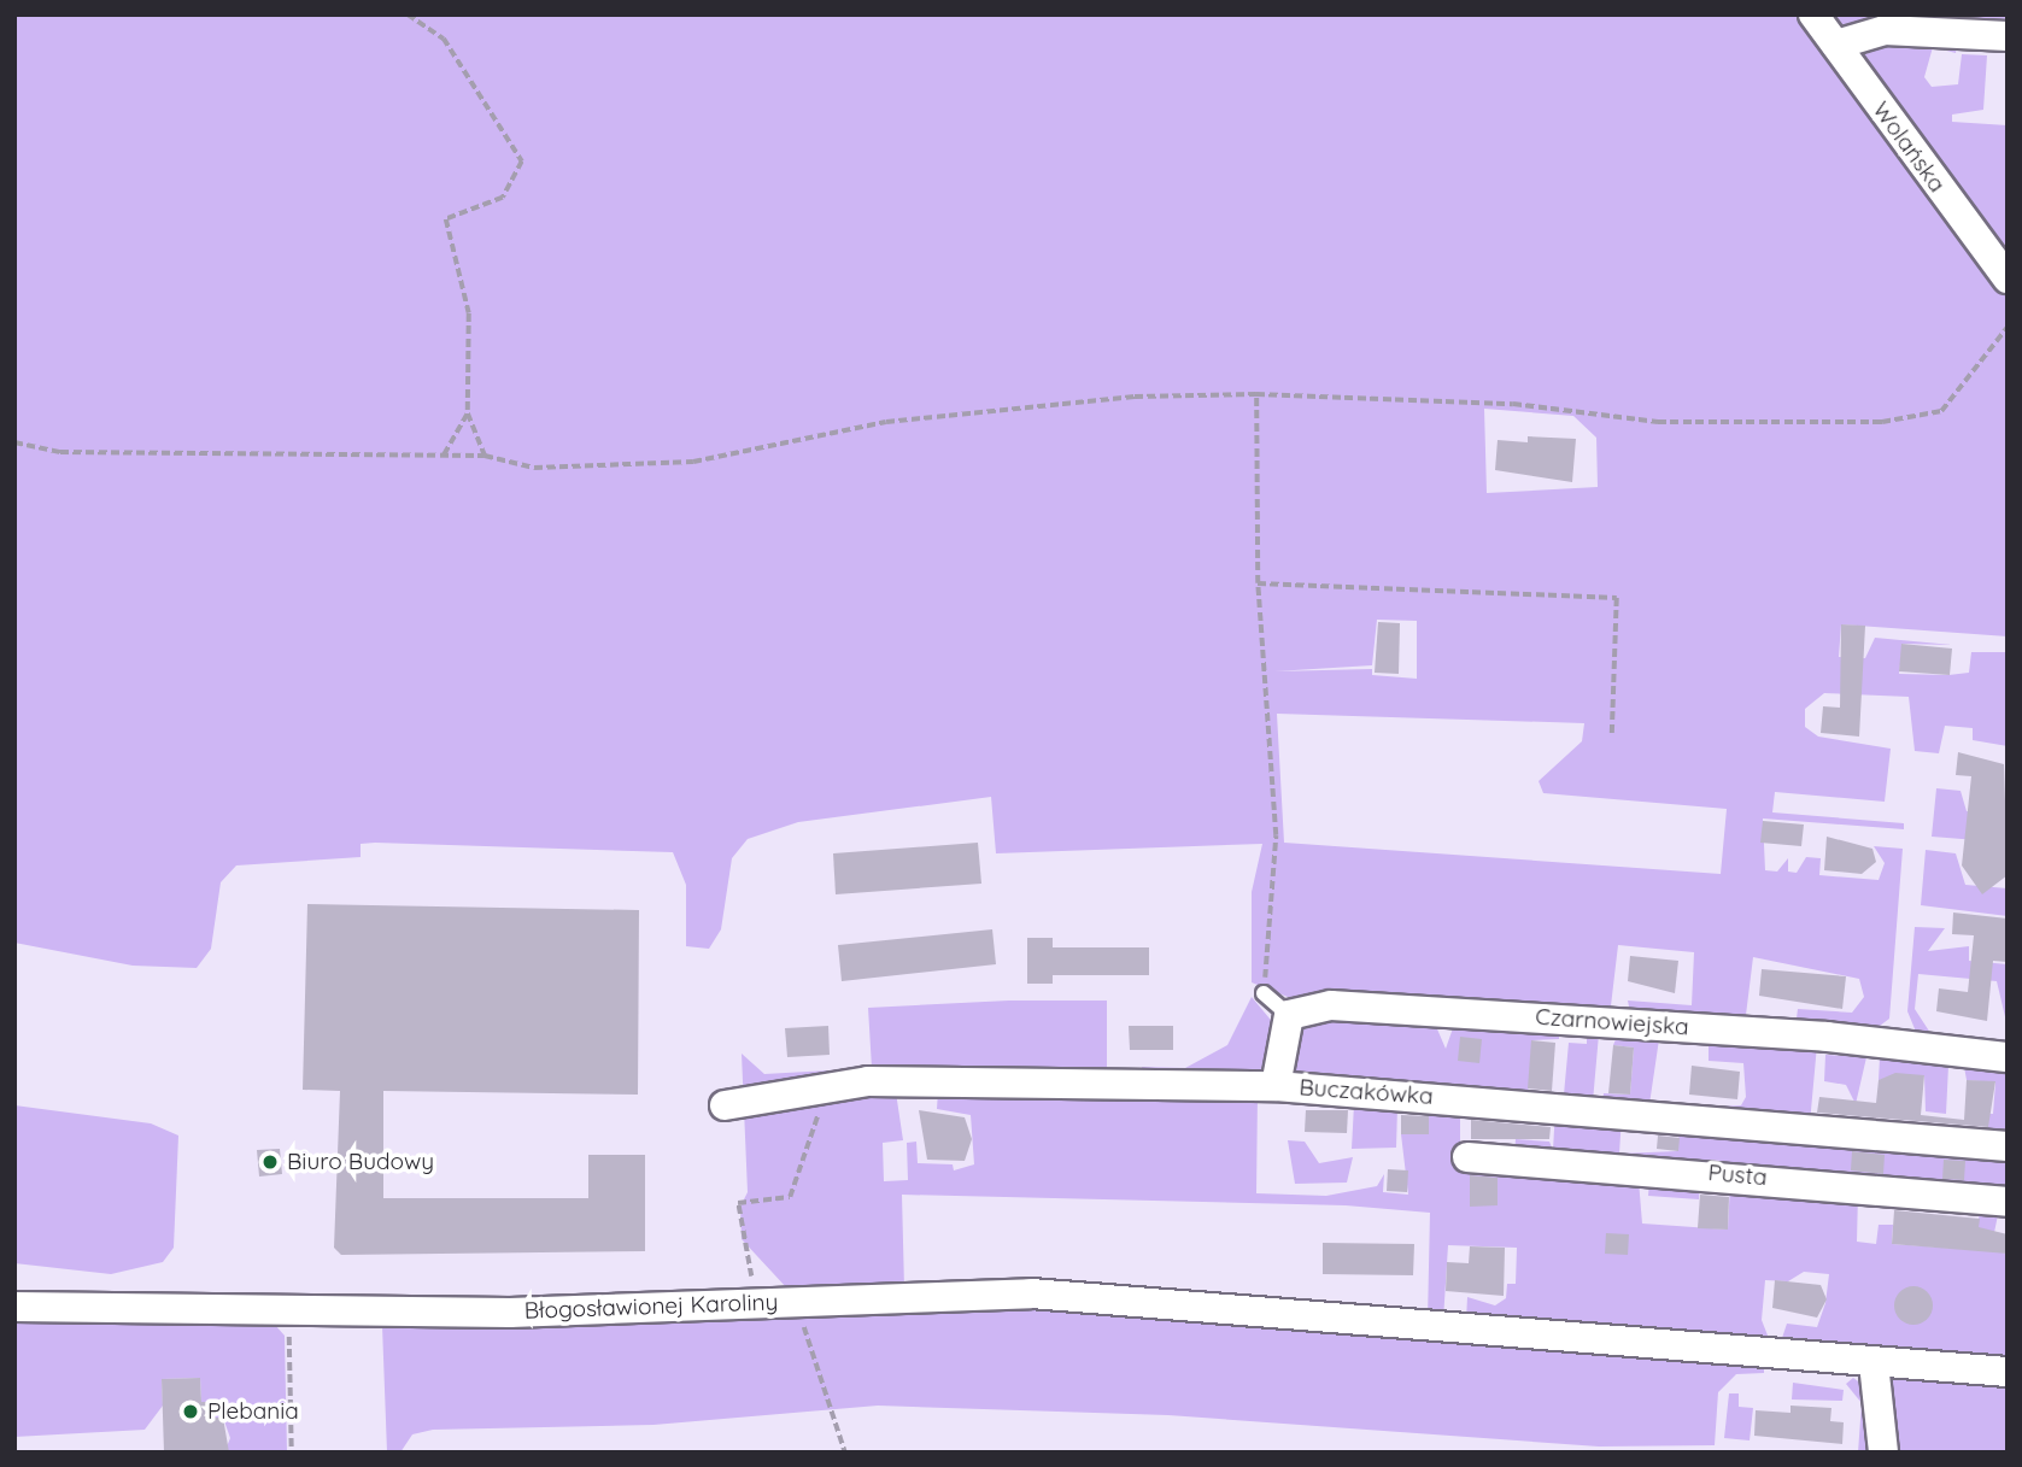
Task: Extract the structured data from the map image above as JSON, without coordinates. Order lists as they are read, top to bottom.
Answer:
{
  "streets": {
    "street": [
      "Wolańska",
      "Czarnowiejska",
      "Buczakówka",
      "Pusta",
      "Błogosławionej Karoliny"
    ]
  },
  "places": ["Biuro Budowy", "Plebania"]
}
